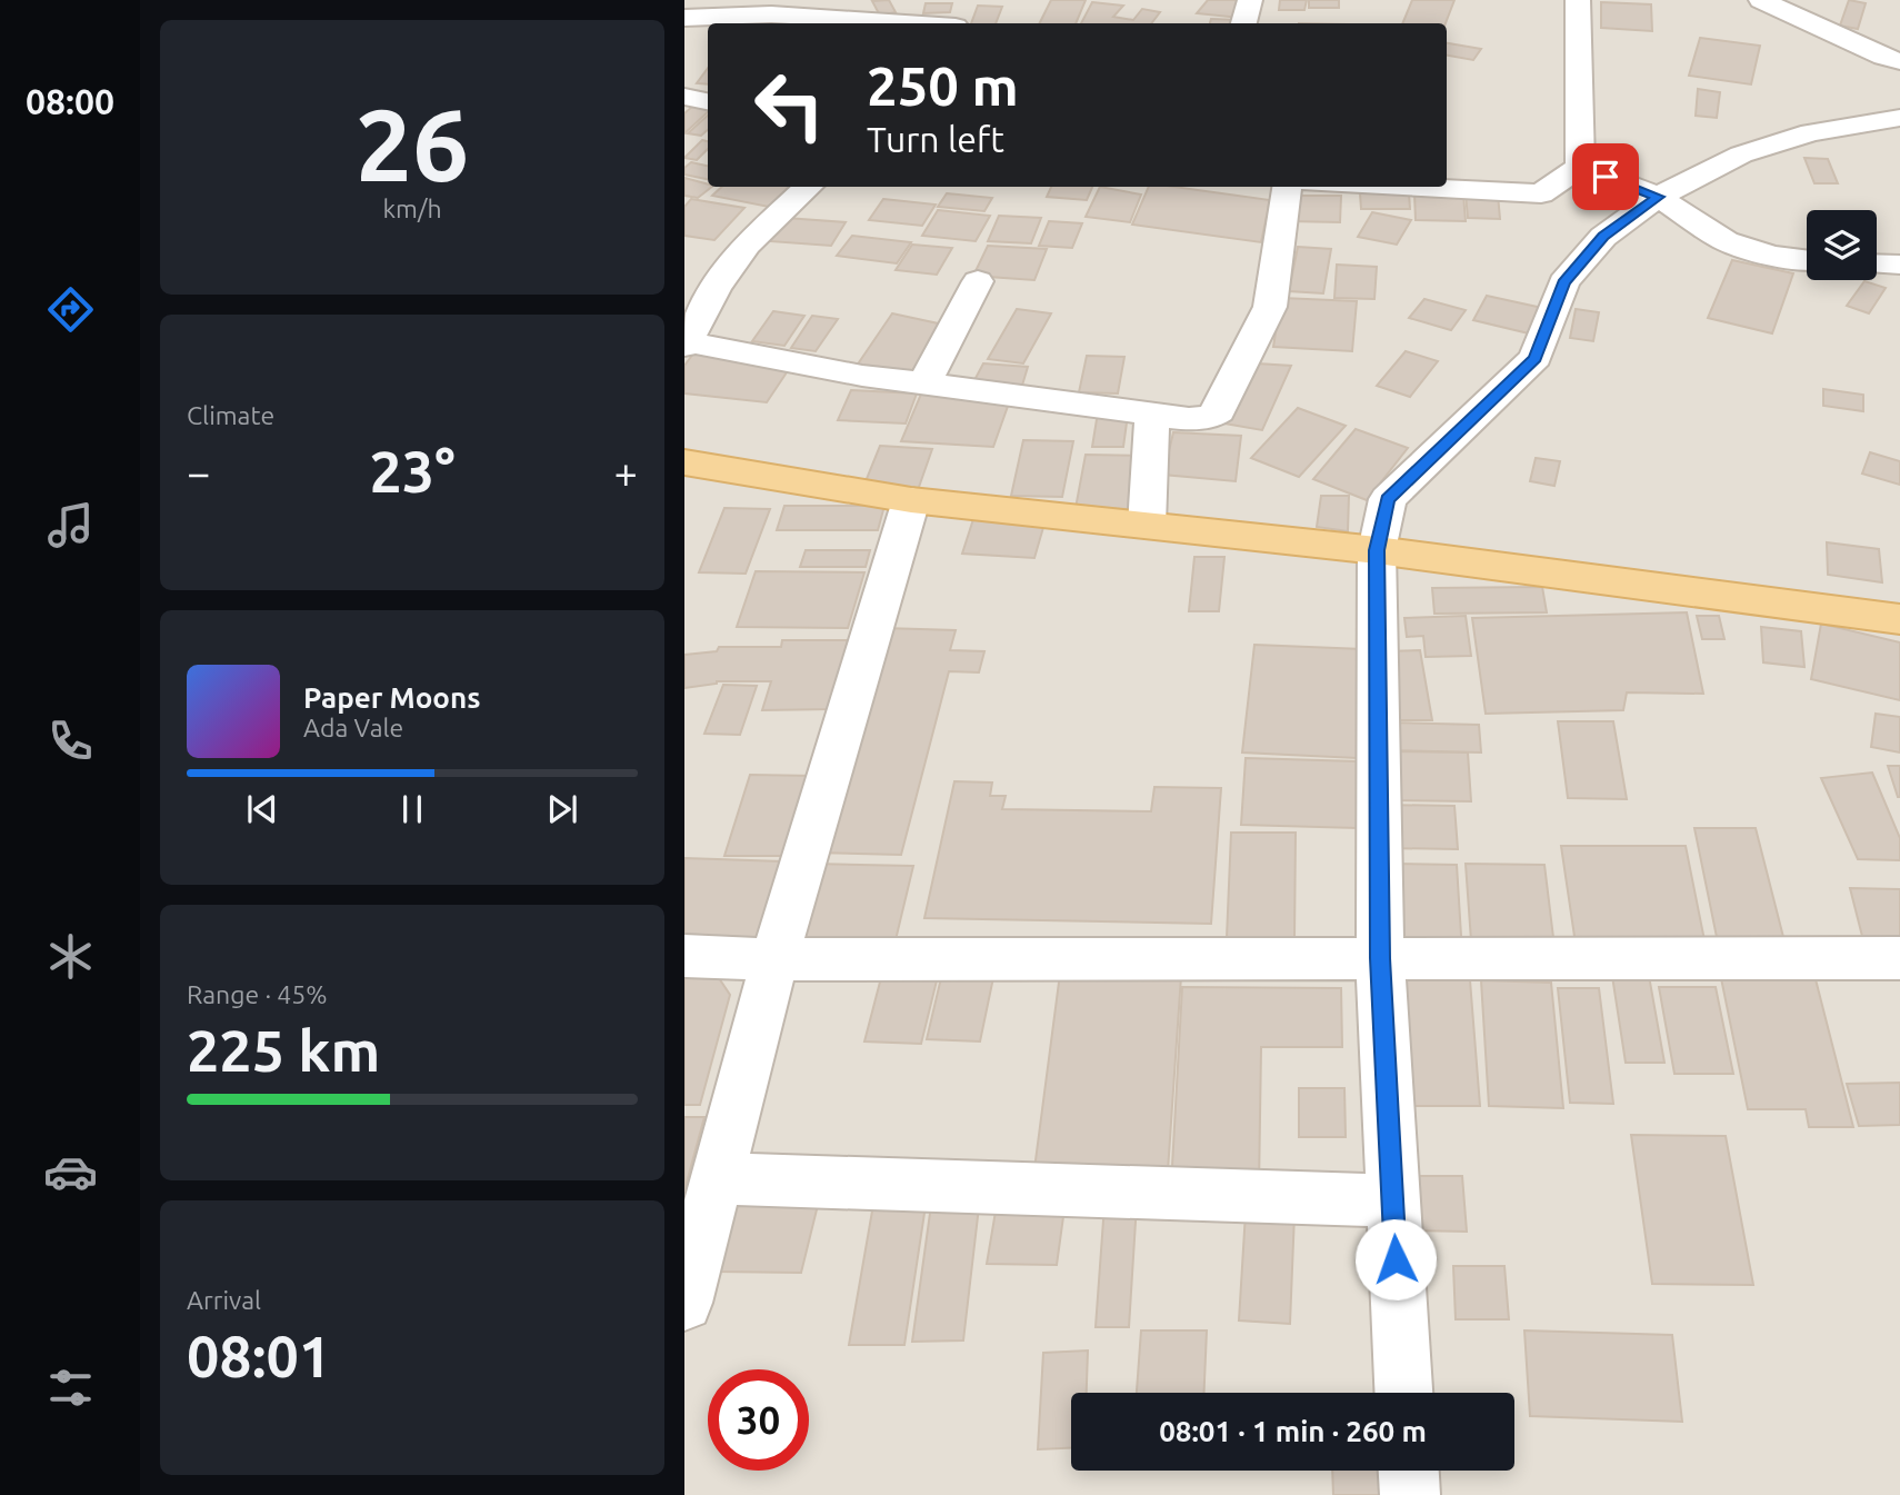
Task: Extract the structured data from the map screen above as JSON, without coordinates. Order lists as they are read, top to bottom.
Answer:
{
  "page": {
    "tabs": "08:00",
    "tile": [
      ["26", "km/h"],
      "Climate",
      ["Range · 45%", "225 km"],
      ["Arrival", "08:01"]
    ],
    "turn": ["250 m", "Turn left"],
    "heat": ["−", "23°", "+"],
    "song": ["Paper Moons", "Ada Vale"],
    "limit": "30",
    "trip": "08:01 · 1 min · 260 m"
  }
}
